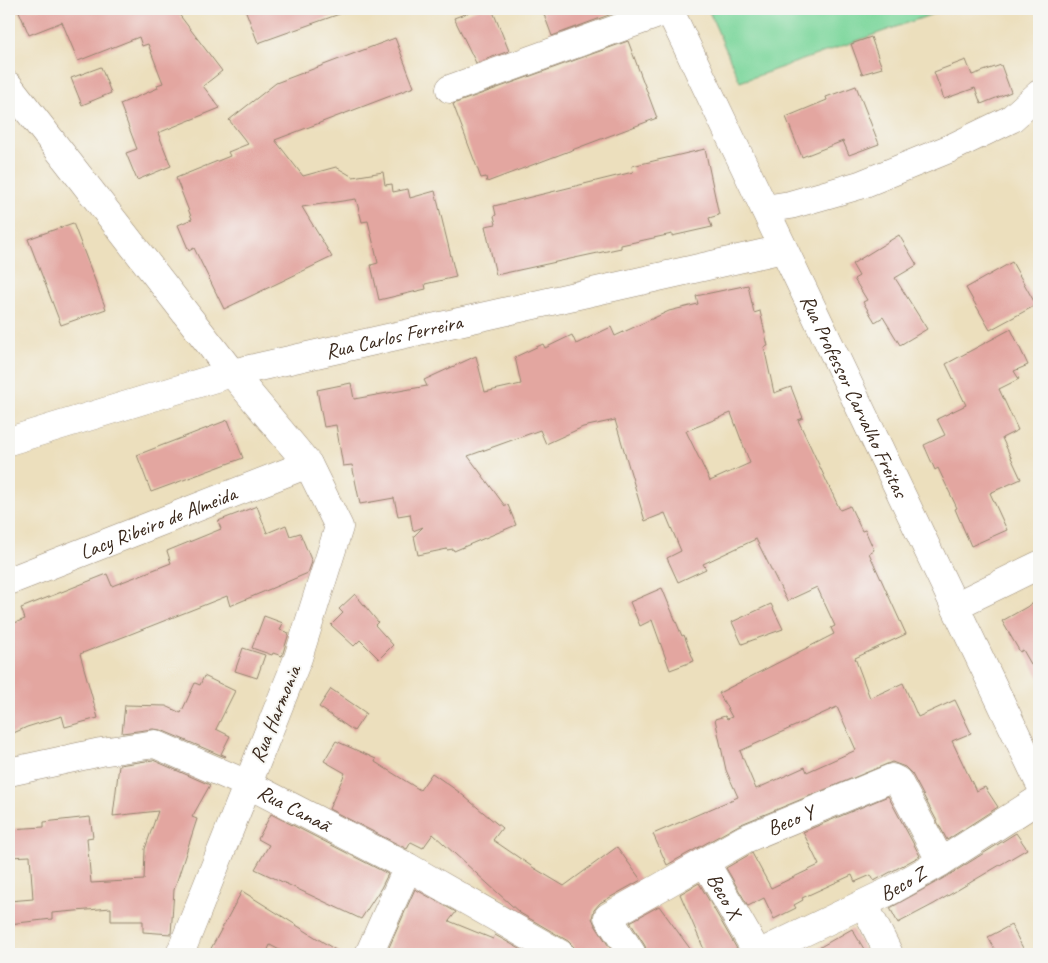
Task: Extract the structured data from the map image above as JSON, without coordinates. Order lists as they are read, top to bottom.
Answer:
{
  "streets": {
    "street": [
      "Rua Carlos Ferreira",
      "Rua Professor Carvalho Freitas",
      "Lacy Ribeiro de Almeida",
      "Rua Harmonia",
      "Rua Canaã",
      "Beco Y",
      "Beco Z",
      "Beco X"
    ]
  },
  "crossings": [
    ["Rua Carlos Ferreira", "Rua Professor Carvalho Freitas"],
    ["Lacy Ribeiro de Almeida", "Rua Harmonia"],
    ["Rua Harmonia", "Rua Canaã"],
    ["Beco Y", "Beco Z"],
    ["Beco Y", "Beco X"],
    ["Beco Z", "Beco X"]
  ]
}
